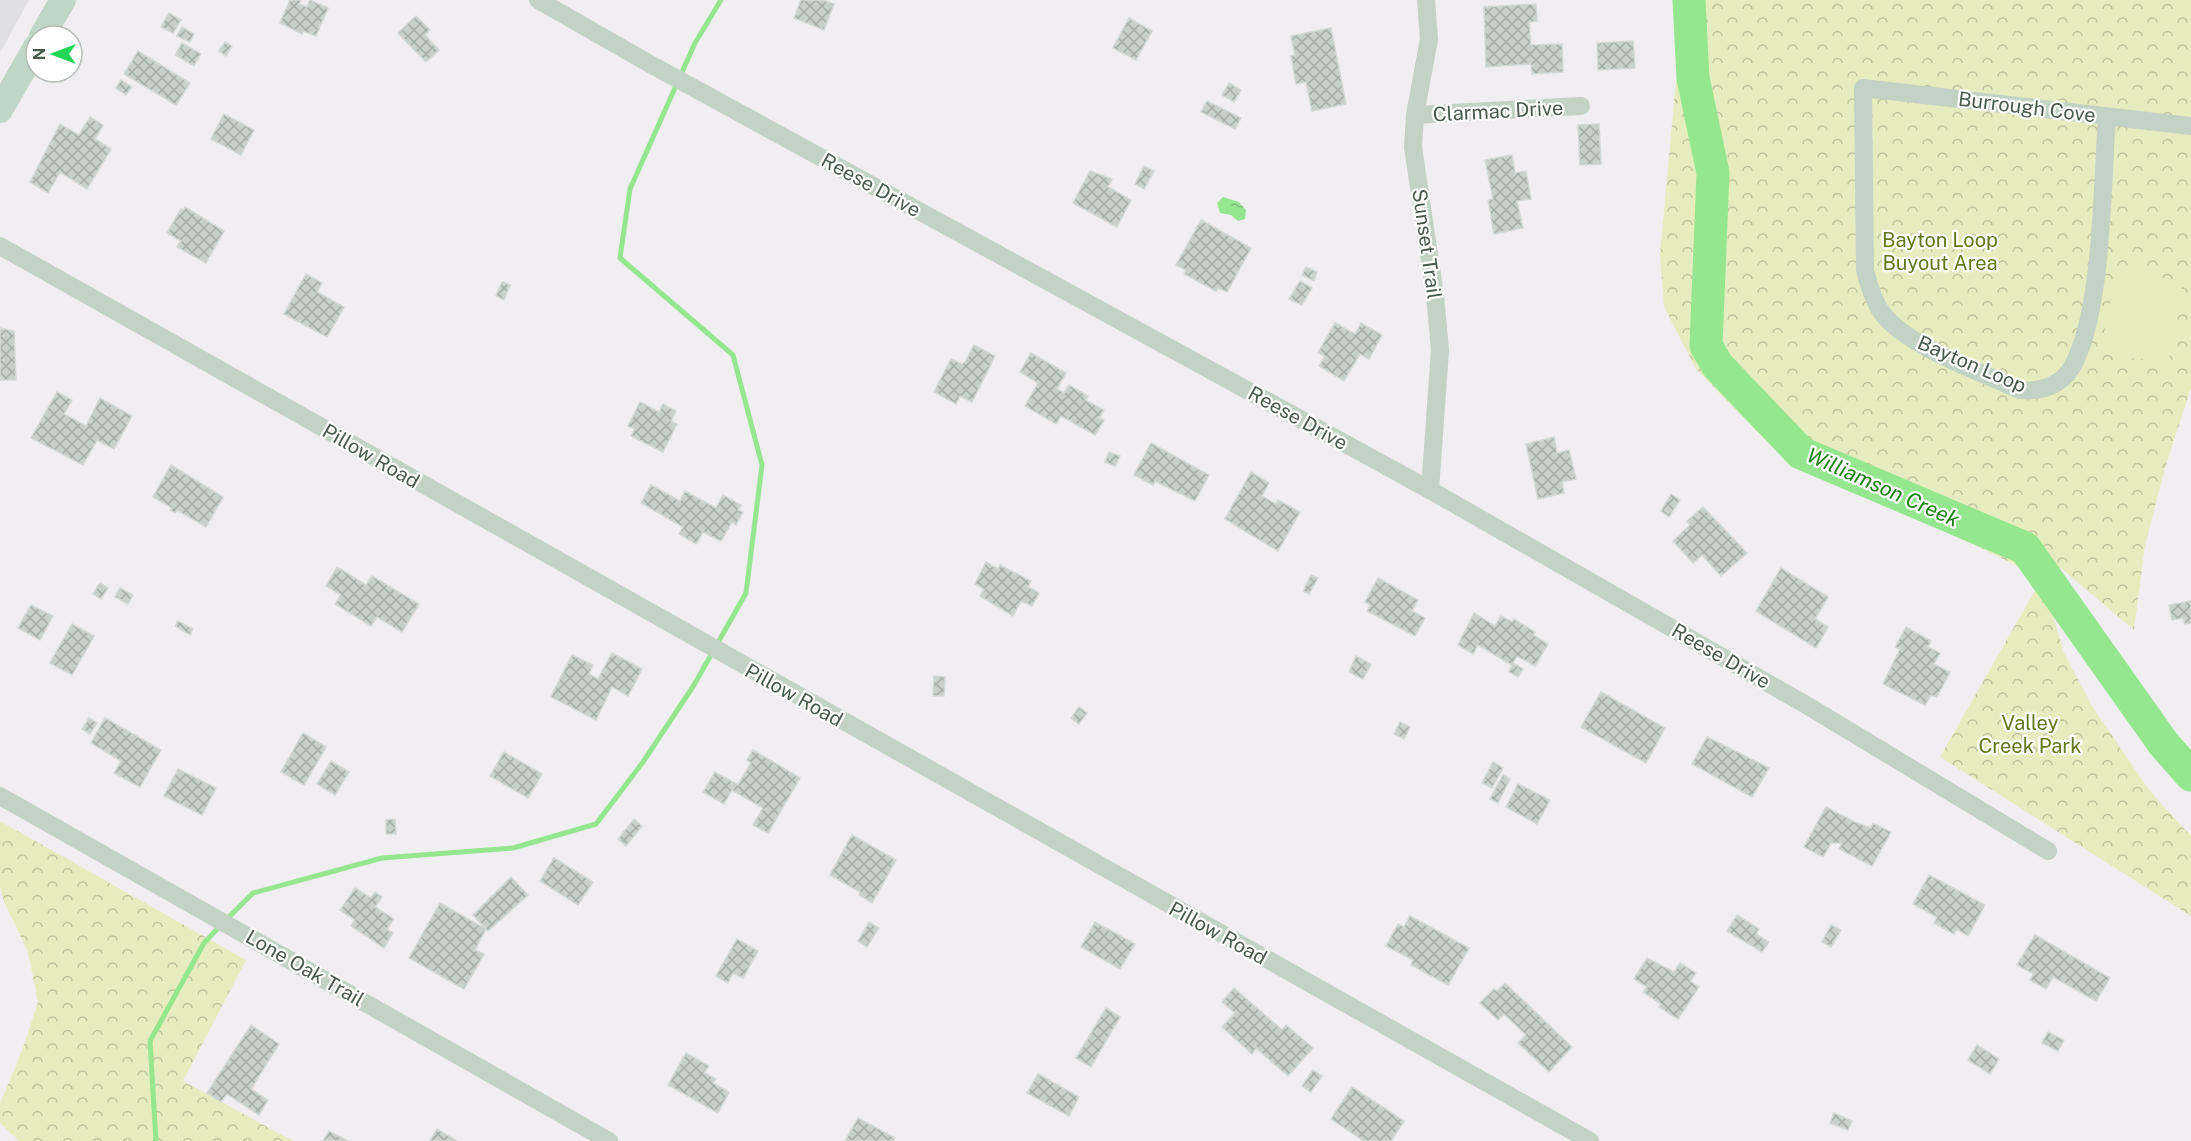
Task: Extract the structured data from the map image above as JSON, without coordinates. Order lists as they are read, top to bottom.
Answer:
{
  "streets": {
    "street": [
      "Burrough Cove",
      "Clarmac Drive",
      "Reese Drive",
      "Sunset Trail",
      "Bayton Loop",
      "Pillow Road",
      "Lone Oak Trail"
    ]
  },
  "crossings": [
    ["Burrough Cove", "Bayton Loop"],
    ["Clarmac Drive", "Sunset Trail"],
    ["Reese Drive", "Sunset Trail"]
  ],
  "water": ["Williamson Creek"],
  "parks": ["Bayton Loop Buyout Area", "Valley Creek Park"],
  "north": "left"
}
